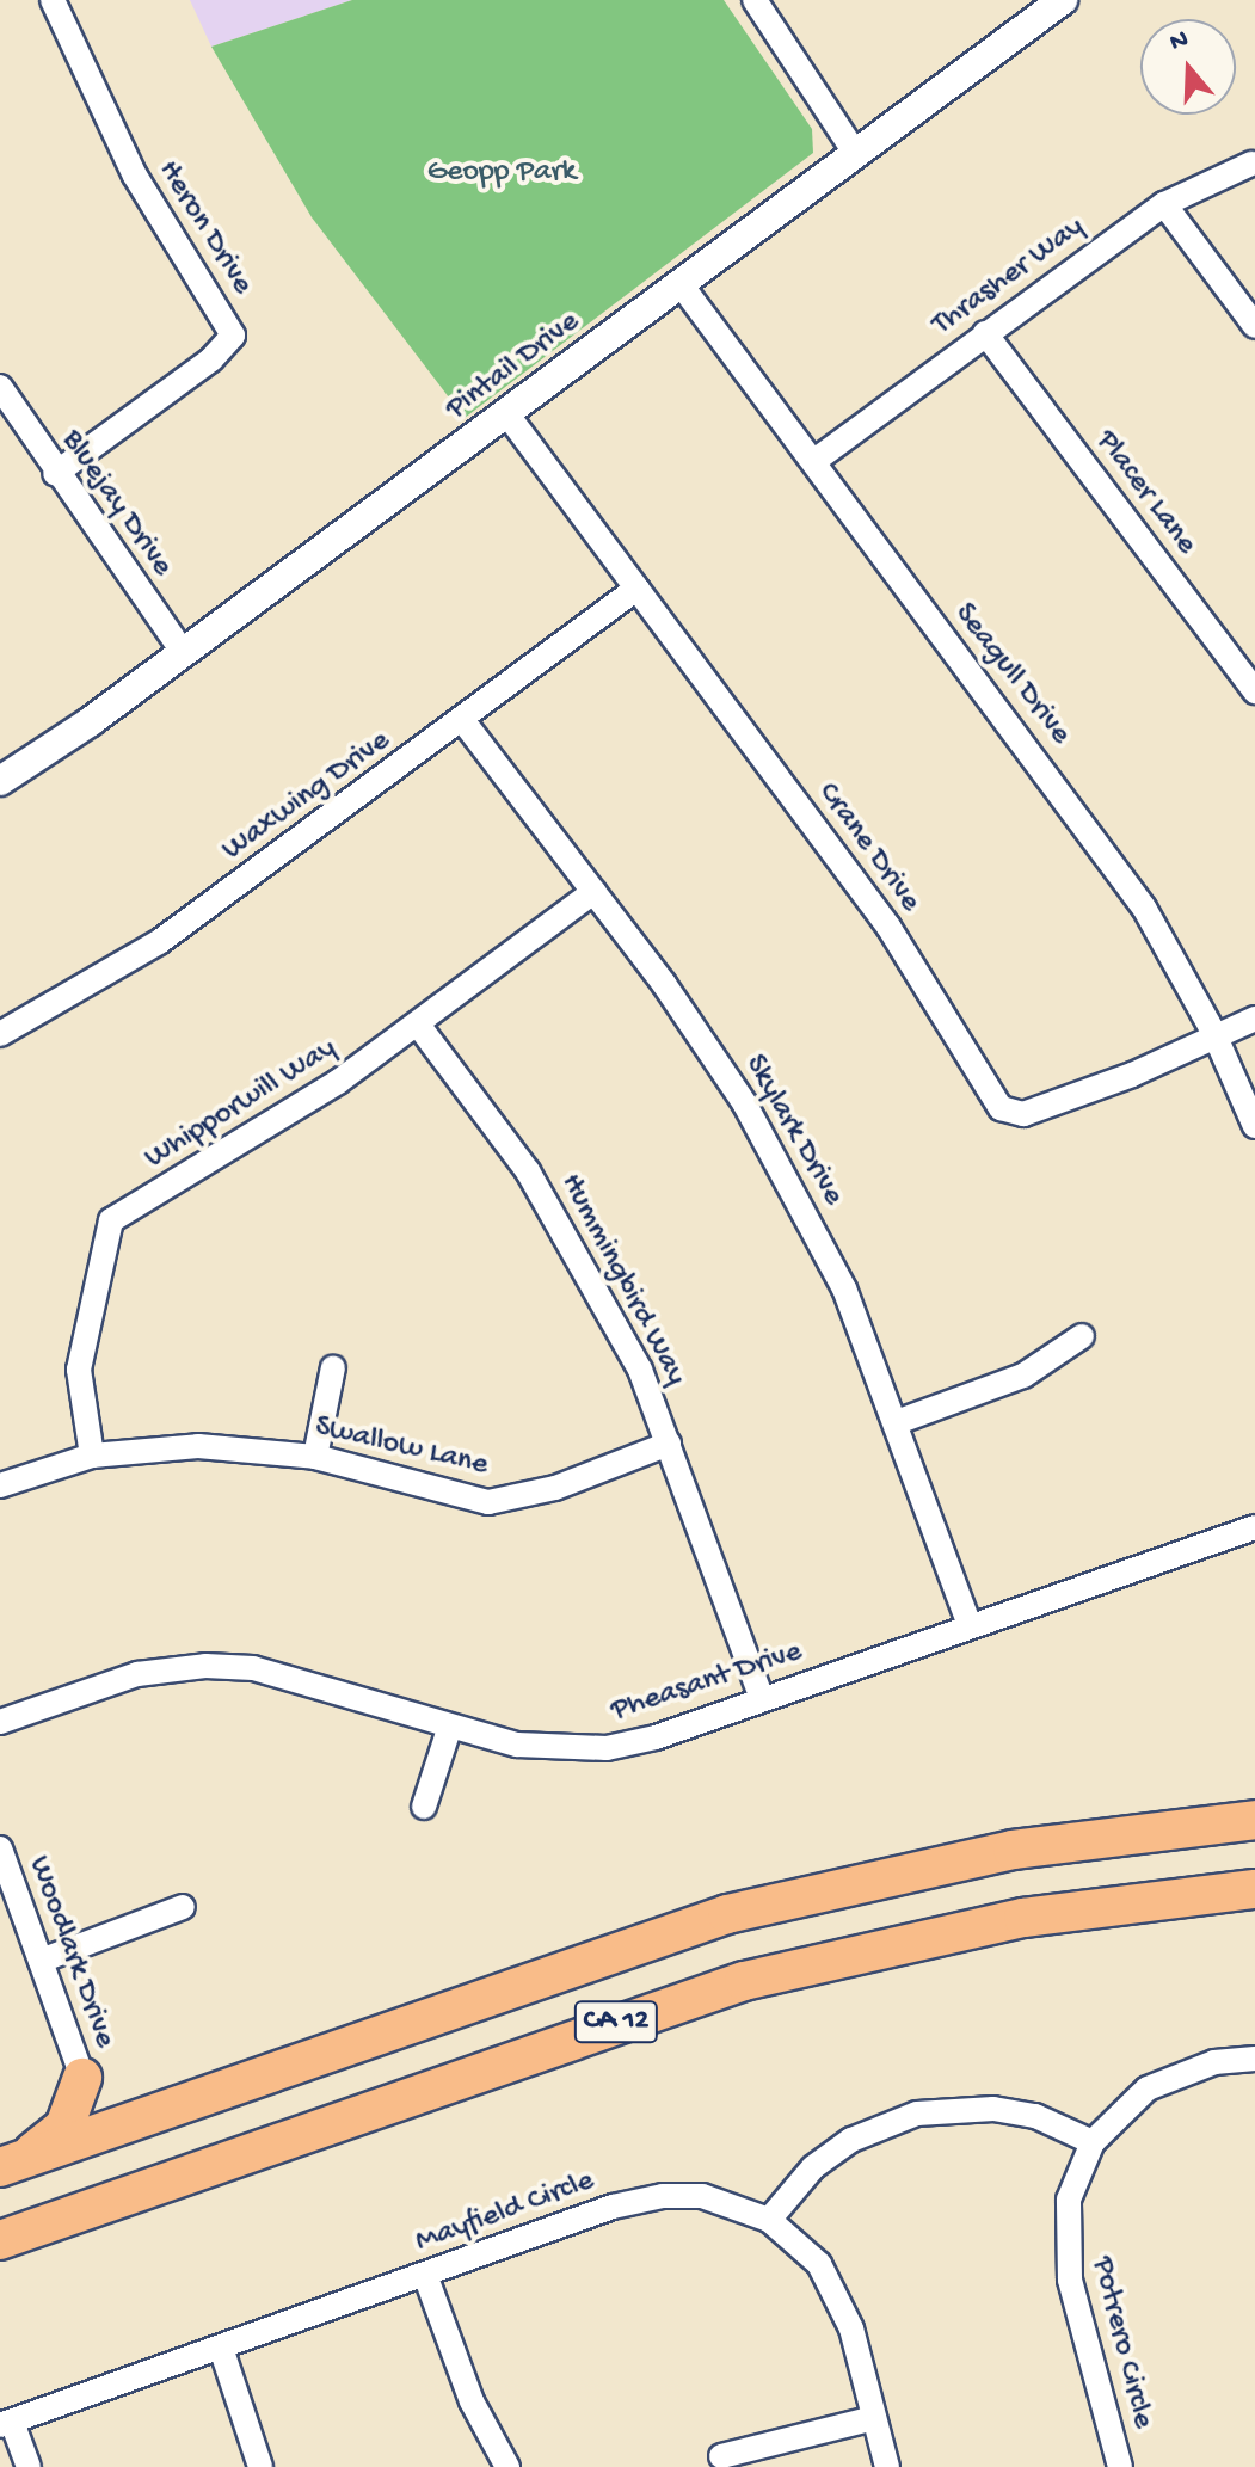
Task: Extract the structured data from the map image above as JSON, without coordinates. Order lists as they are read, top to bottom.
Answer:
{
  "streets": {
    "highway": ["CA 12"],
    "street": [
      "Heron Drive",
      "Thrasher Way",
      "Pintail Drive",
      "Placer Lane",
      "Bluejay Drive",
      "Seagull Drive",
      "Waxwing Drive",
      "Crane Drive",
      "Whipporwill Way",
      "Skylark Drive",
      "Hummingbird Way",
      "Swallow Lane",
      "Pheasant Drive",
      "Woodlark Drive",
      "Mayfield Circle",
      "Potrero Circle"
    ]
  },
  "crossings": [
    ["Heron Drive", "Bluejay Drive"],
    ["Thrasher Way", "Placer Lane"],
    ["Thrasher Way", "Seagull Drive"],
    ["Pintail Drive", "Bluejay Drive"],
    ["Pintail Drive", "Seagull Drive"],
    ["Pintail Drive", "Crane Drive"],
    ["Seagull Drive", "Crane Drive"],
    ["Waxwing Drive", "Crane Drive"],
    ["Waxwing Drive", "Skylark Drive"],
    ["Whipporwill Way", "Skylark Drive"],
    ["Whipporwill Way", "Hummingbird Way"],
    ["Whipporwill Way", "Swallow Lane"],
    ["Skylark Drive", "Pheasant Drive"],
    ["Hummingbird Way", "Swallow Lane"],
    ["Hummingbird Way", "Pheasant Drive"]
  ],
  "parks": ["Geopp Park"],
  "north": "top"
}
